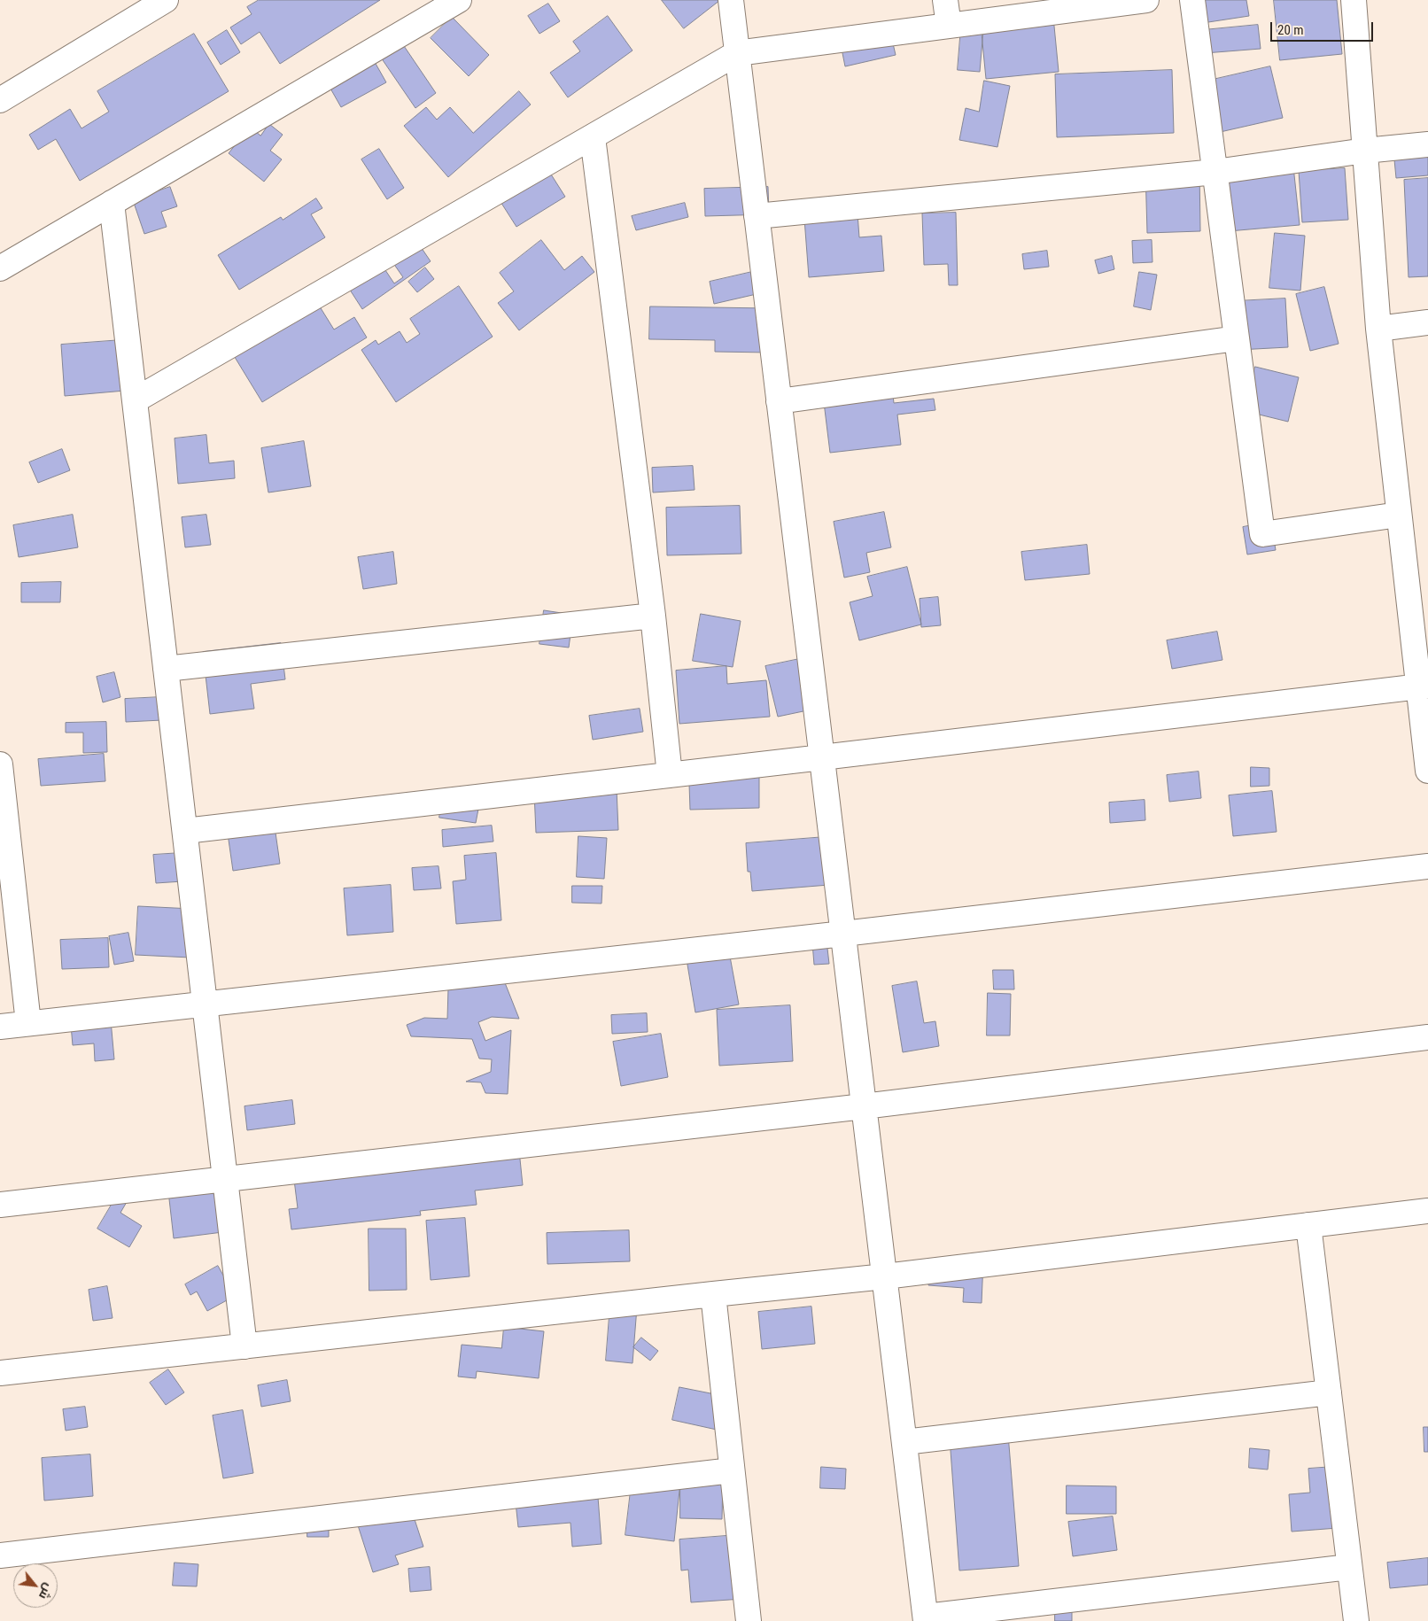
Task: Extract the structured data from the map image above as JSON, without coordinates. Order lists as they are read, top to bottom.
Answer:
{
  "scale_bar": "20 m",
  "north": "bottom right"
}
